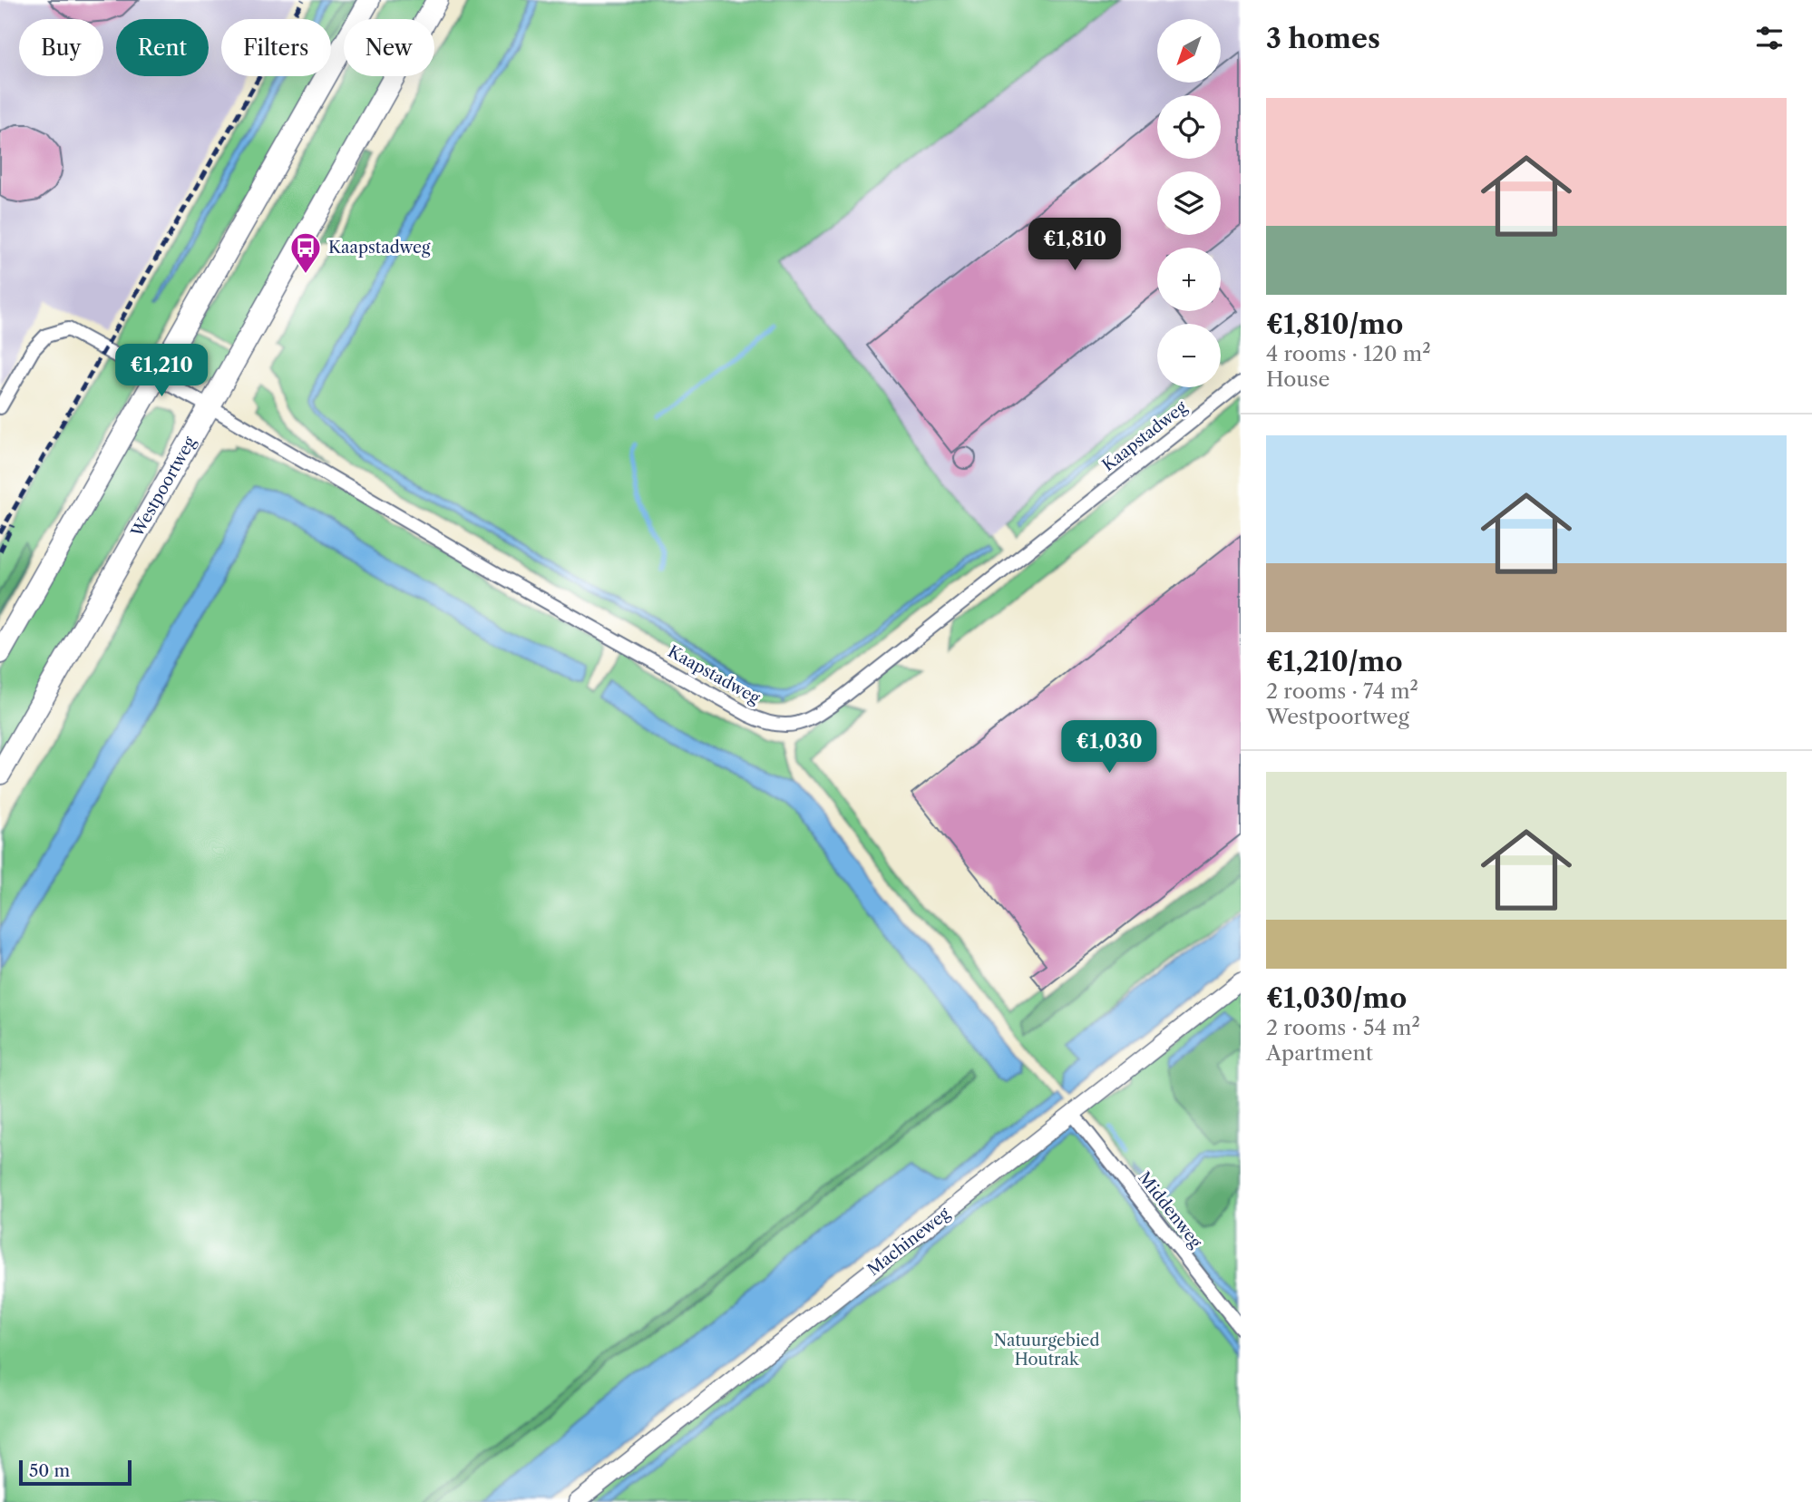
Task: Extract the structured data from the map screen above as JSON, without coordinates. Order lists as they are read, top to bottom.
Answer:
{
  "streets": {
    "main road": ["Westpoortweg"],
    "street": ["Kaapstadweg", "Middenweg", "Machineweg"]
  },
  "crossings": [
    ["Kaapstadweg", "Westpoortweg"],
    ["Middenweg", "Machineweg"]
  ],
  "parks": ["Natuurgebied Houtrak"],
  "places": {
    "bus stop": ["Kaapstadweg"]
  },
  "scale_bar": "50 m",
  "north": "bottom left",
  "page": {
    "heading": "3 homes",
    "map_buttons": ["+", "−"],
    "chip": [
      "Buy",
      "Rent",
      "Filters",
      "New"
    ],
    "list": [
      {
        "name": "€1,810/mo",
        "note": "4 rooms · 120 m² · House"
      },
      {
        "name": "€1,210/mo",
        "note": "2 rooms · 74 m² · Westpoortweg"
      },
      {
        "name": "€1,030/mo",
        "note": "2 rooms · 54 m² · Apartment"
      }
    ],
    "price": ["€1,810", "€1,210", "€1,030"],
    "scale": "50 m"
  }
}
